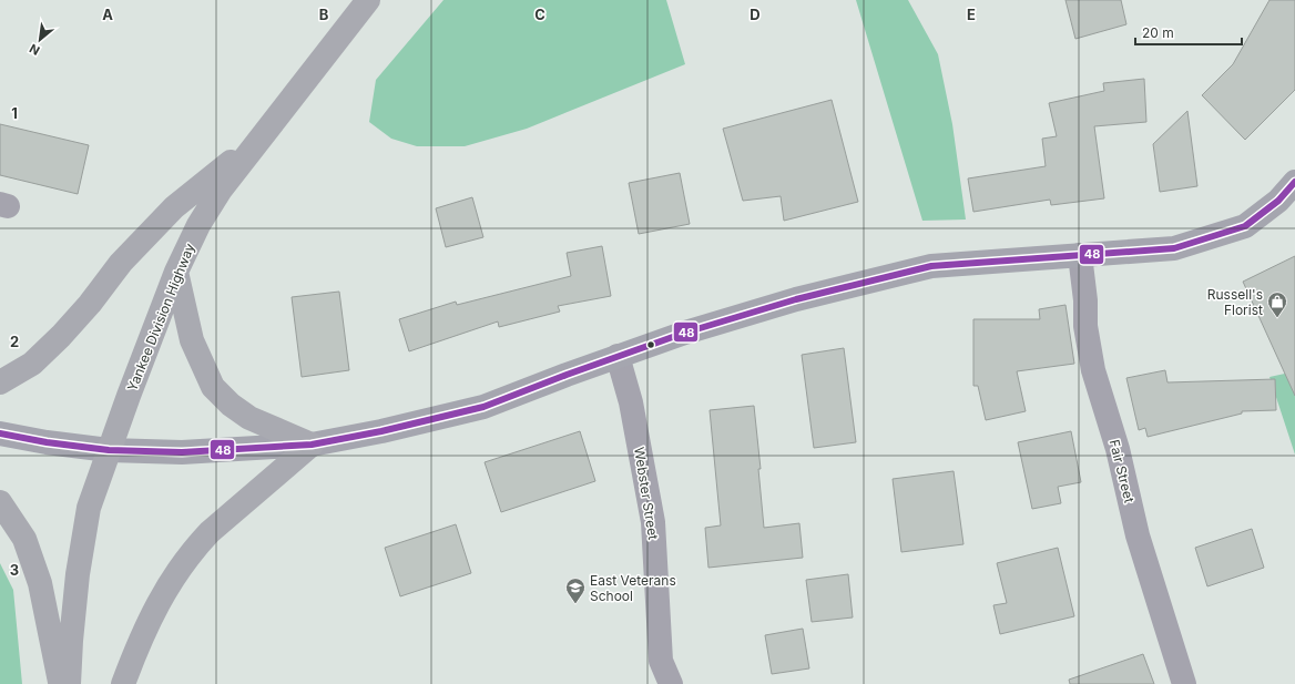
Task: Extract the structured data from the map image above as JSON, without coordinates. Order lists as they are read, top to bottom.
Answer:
{
  "streets": {
    "highway": ["Yankee Division Highway"],
    "street": ["Fair Street", "Webster Street"]
  },
  "places": {
    "shop": ["Russell's Florist"],
    "school or university": ["East Veterans School"]
  },
  "lines": ["transit line 48"],
  "scale_bar": "20 m",
  "north": "bottom left",
  "grid": {
    "columns": [
      "A",
      "B",
      "C",
      "D",
      "E"
    ],
    "rows": ["1", "2", "3"]
  }
}
